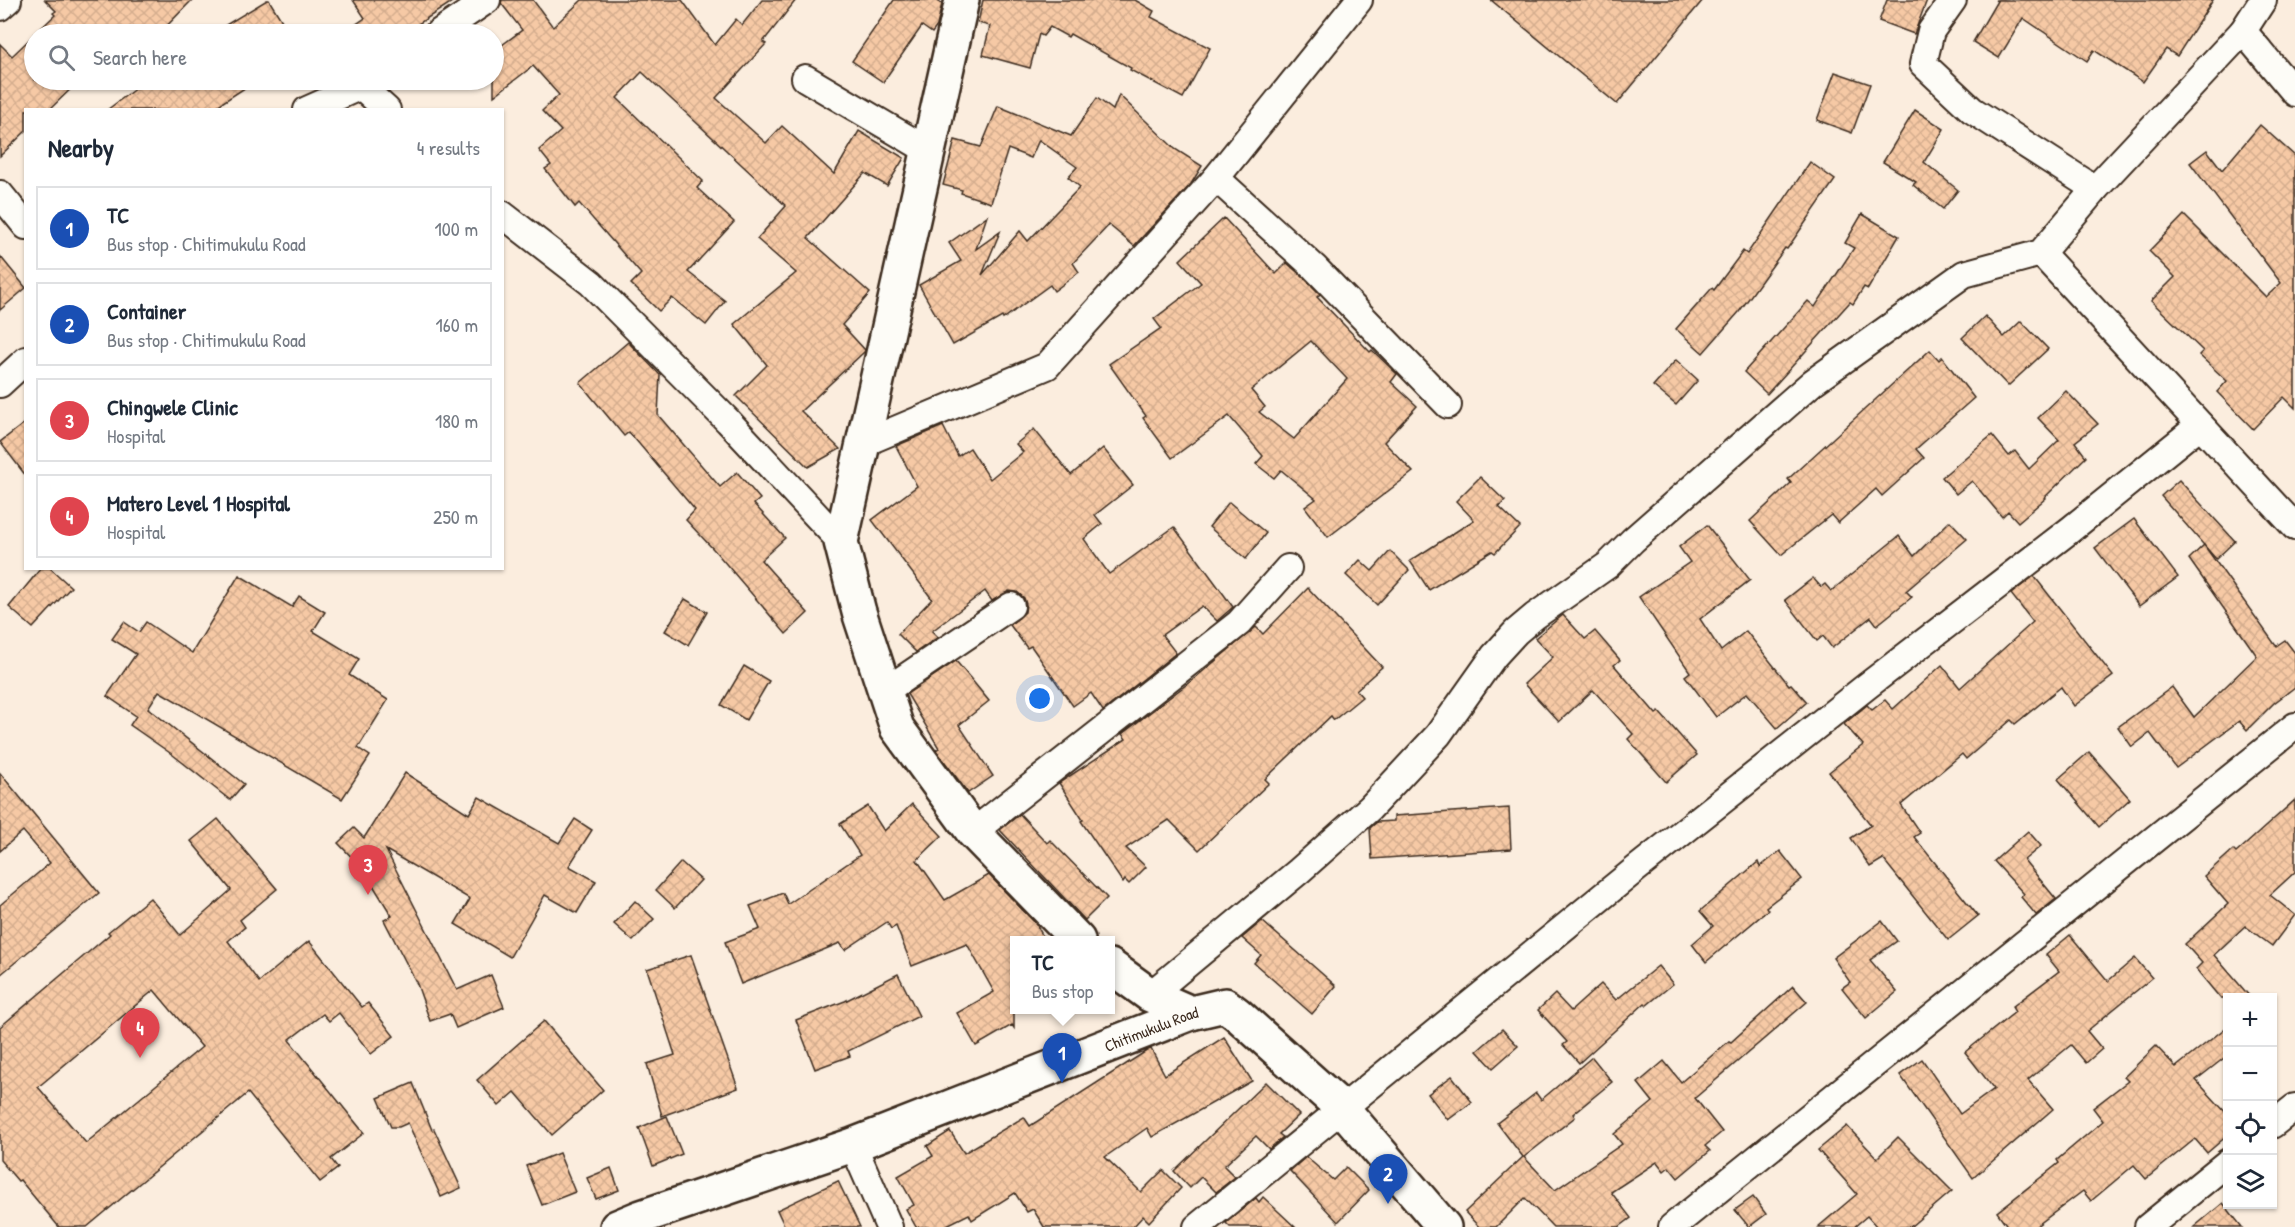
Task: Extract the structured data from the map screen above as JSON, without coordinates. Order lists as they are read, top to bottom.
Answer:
{
  "streets": {
    "street": ["Chitimukulu Road"]
  },
  "page": {
    "search": "Search here",
    "heading": ["Nearby", "4 results"],
    "list": [
      {
        "mark": "1",
        "name": "TC",
        "note": "Bus stop · Chitimukulu Road",
        "value": "100 m"
      },
      {
        "mark": "2",
        "name": "Container",
        "note": "Bus stop · Chitimukulu Road",
        "value": "160 m"
      },
      {
        "mark": "3",
        "name": "Chingwele Clinic",
        "note": "Hospital",
        "value": "180 m"
      },
      {
        "mark": "4",
        "name": "Matero Level 1 Hospital",
        "note": "Hospital",
        "value": "250 m"
      }
    ],
    "pins": [
      "3",
      "4",
      "1",
      "2"
    ],
    "popup": ["TC", "Bus stop"],
    "map_buttons": ["+", "−"]
  }
}
